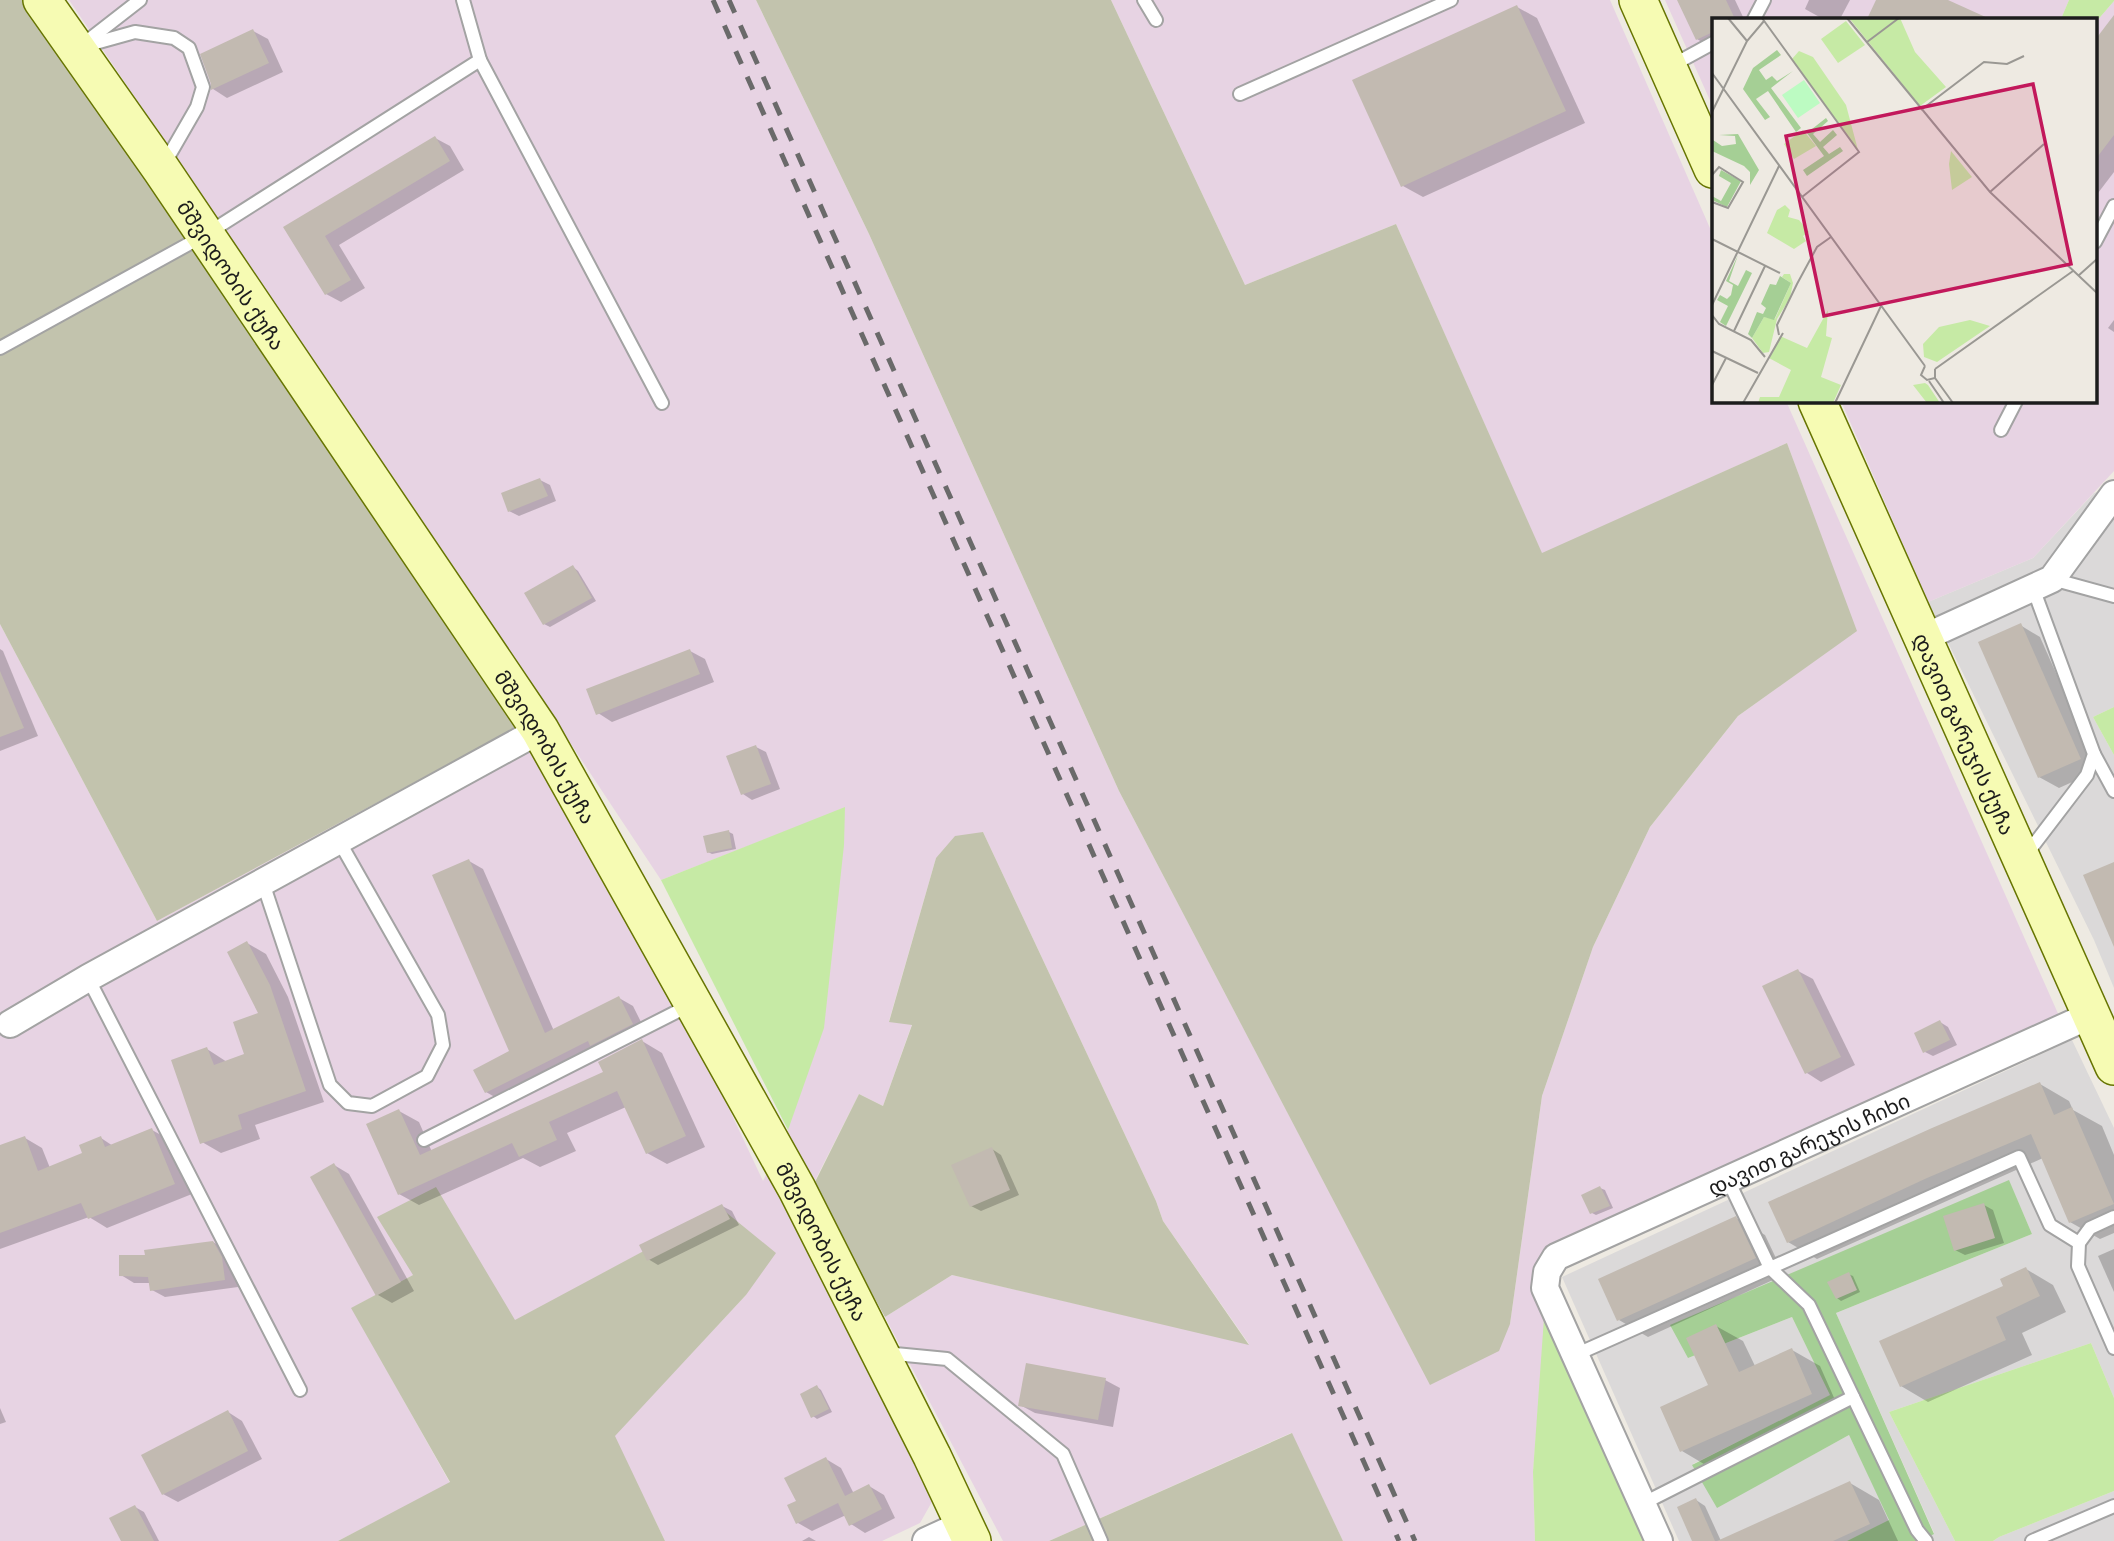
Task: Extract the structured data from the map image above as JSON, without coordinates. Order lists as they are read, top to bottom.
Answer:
{
  "streets": {
    "main road": ["მშვიდობის ქუჩა", "დავით გარეჯის ქუჩა"],
    "street": ["დავით გარეჯის ჩიხი"]
  },
  "crossings": [
    ["დავით გარეჯის ქუჩა", "დავით გარეჯის ჩიხი"]
  ]
}
